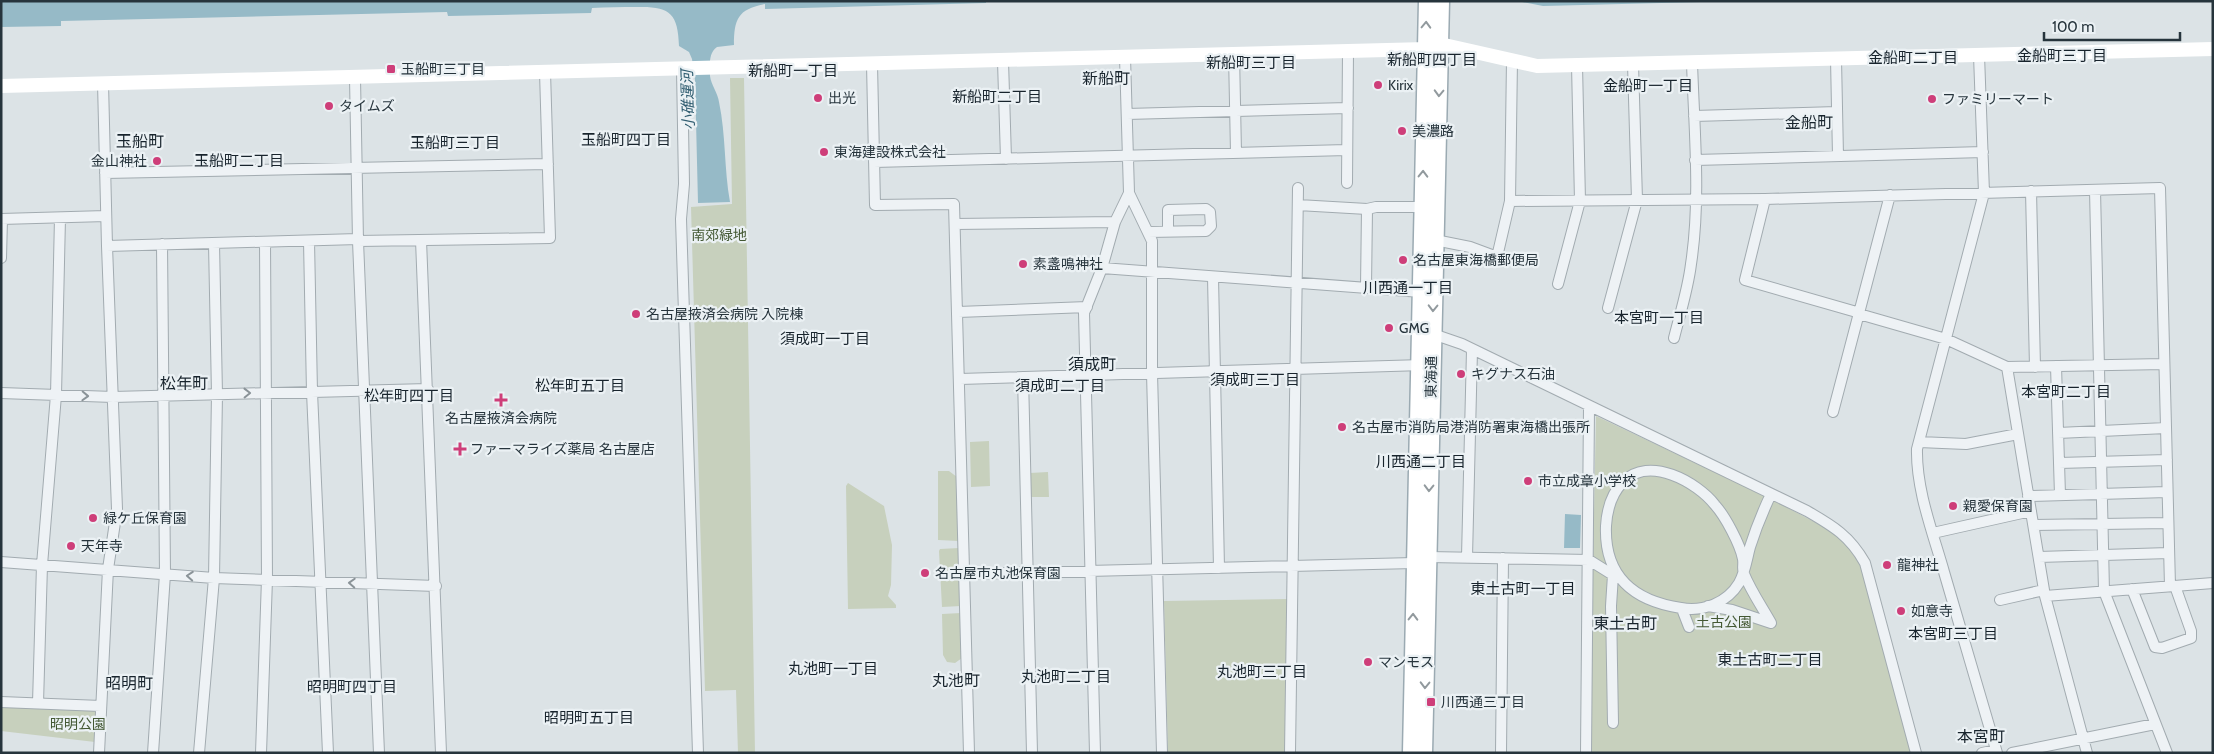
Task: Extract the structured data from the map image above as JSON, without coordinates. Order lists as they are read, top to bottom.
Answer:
{
  "streets": {
    "main road": ["東海通"]
  },
  "districts": [
    "金船町三丁目",
    "金船町二丁目",
    "新船町四丁目",
    "新船町三丁目",
    "新船町一丁目",
    "新船町",
    "金船町一丁目",
    "新船町二丁目",
    "金船町",
    "玉船町四丁目",
    "玉船町",
    "玉船町三丁目",
    "玉船町二丁目",
    "川西通一丁目",
    "本宮町一丁目",
    "須成町一丁目",
    "須成町",
    "須成町三丁目",
    "松年町",
    "松年町五丁目",
    "須成町二丁目",
    "本宮町二丁目",
    "松年町四丁目",
    "川西通二丁目",
    "東土古町一丁目",
    "東土古町",
    "本宮町三丁目",
    "東土古町二丁目",
    "丸池町一丁目",
    "丸池町三丁目",
    "丸池町二丁目",
    "丸池町",
    "昭明町",
    "昭明町四丁目",
    "昭明町五丁目",
    "本宮町"
  ],
  "water": ["小碓運河"],
  "parks": ["南郊緑地", "土古公園", "昭明公園"],
  "places": {
    "transit": ["玉船町三丁目", "川西通三丁目"],
    "other": [
      "Kirix",
      "出光",
      "ファミリーマート",
      "タイムズ",
      "美濃路",
      "東海建設株式会社",
      "金山神社",
      "名古屋東海橋郵便局",
      "素盞鳴神社",
      "名古屋掖済会病院 入院棟",
      "GMG",
      "キグナス石油",
      "名古屋市消防局港消防署東海橋出張所",
      "市立成章小学校",
      "親愛保育園",
      "緑ケ丘保育園",
      "天年寺",
      "龍神社",
      "名古屋市丸池保育園",
      "如意寺",
      "マンモス"
    ],
    "health": ["名古屋掖済会病院", "ファーマライズ薬局 名古屋店"]
  },
  "scale_bar": "100 m"
}
